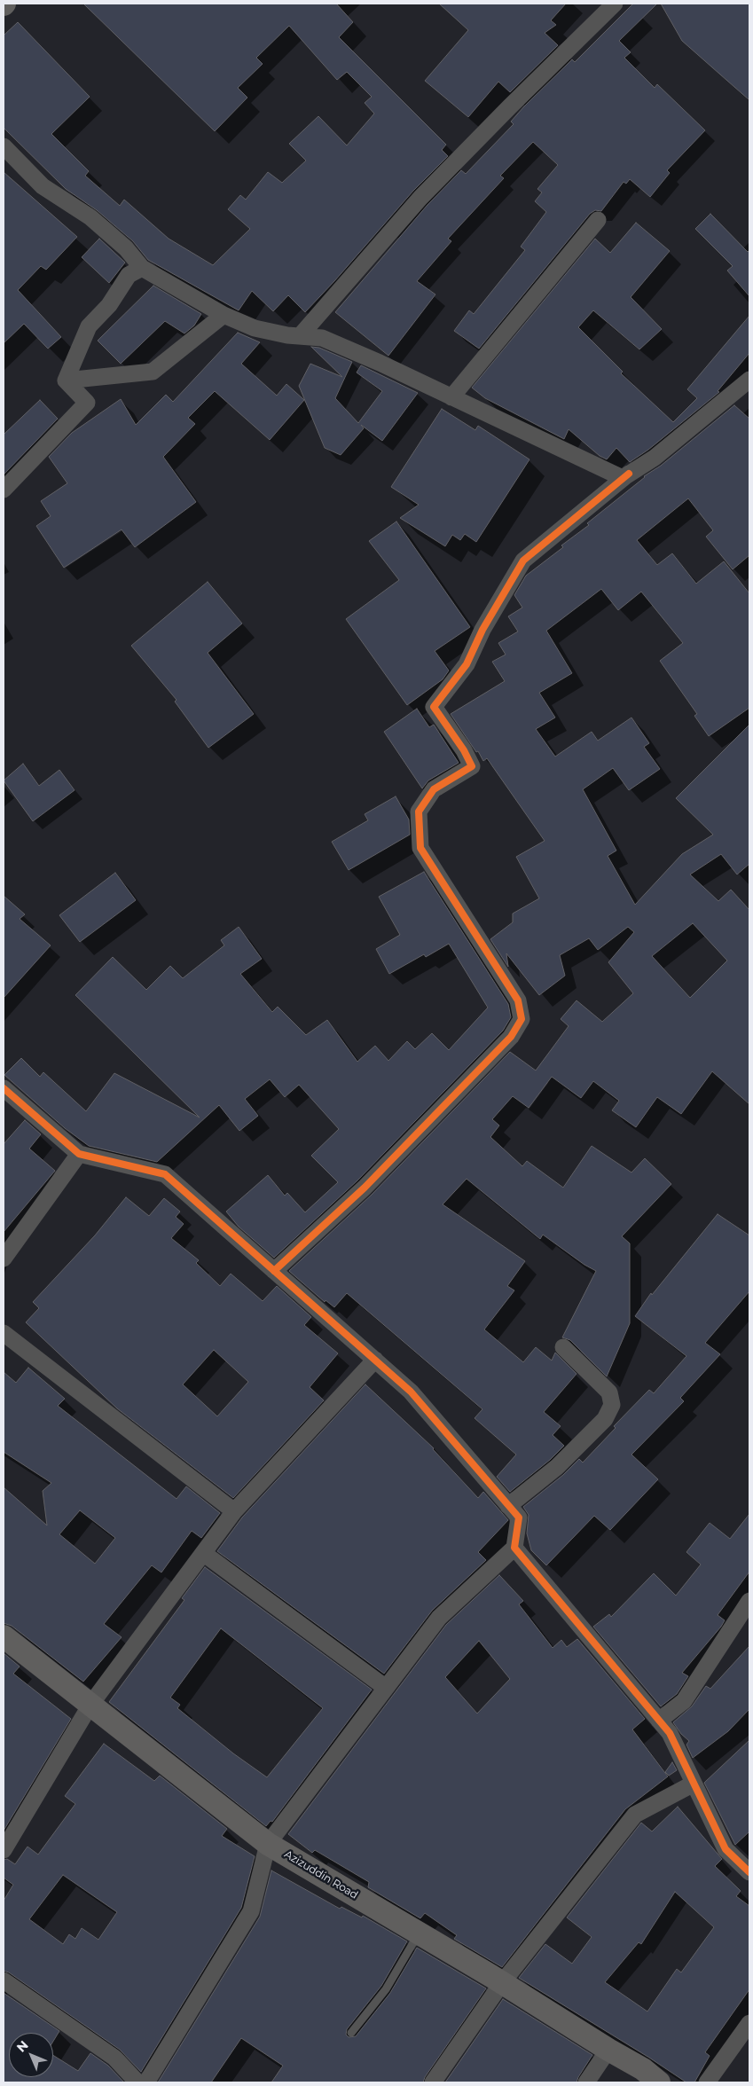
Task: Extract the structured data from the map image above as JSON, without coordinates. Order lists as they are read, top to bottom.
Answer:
{
  "streets": {
    "street": ["Azizuddin Road"]
  },
  "north": "top left"
}
